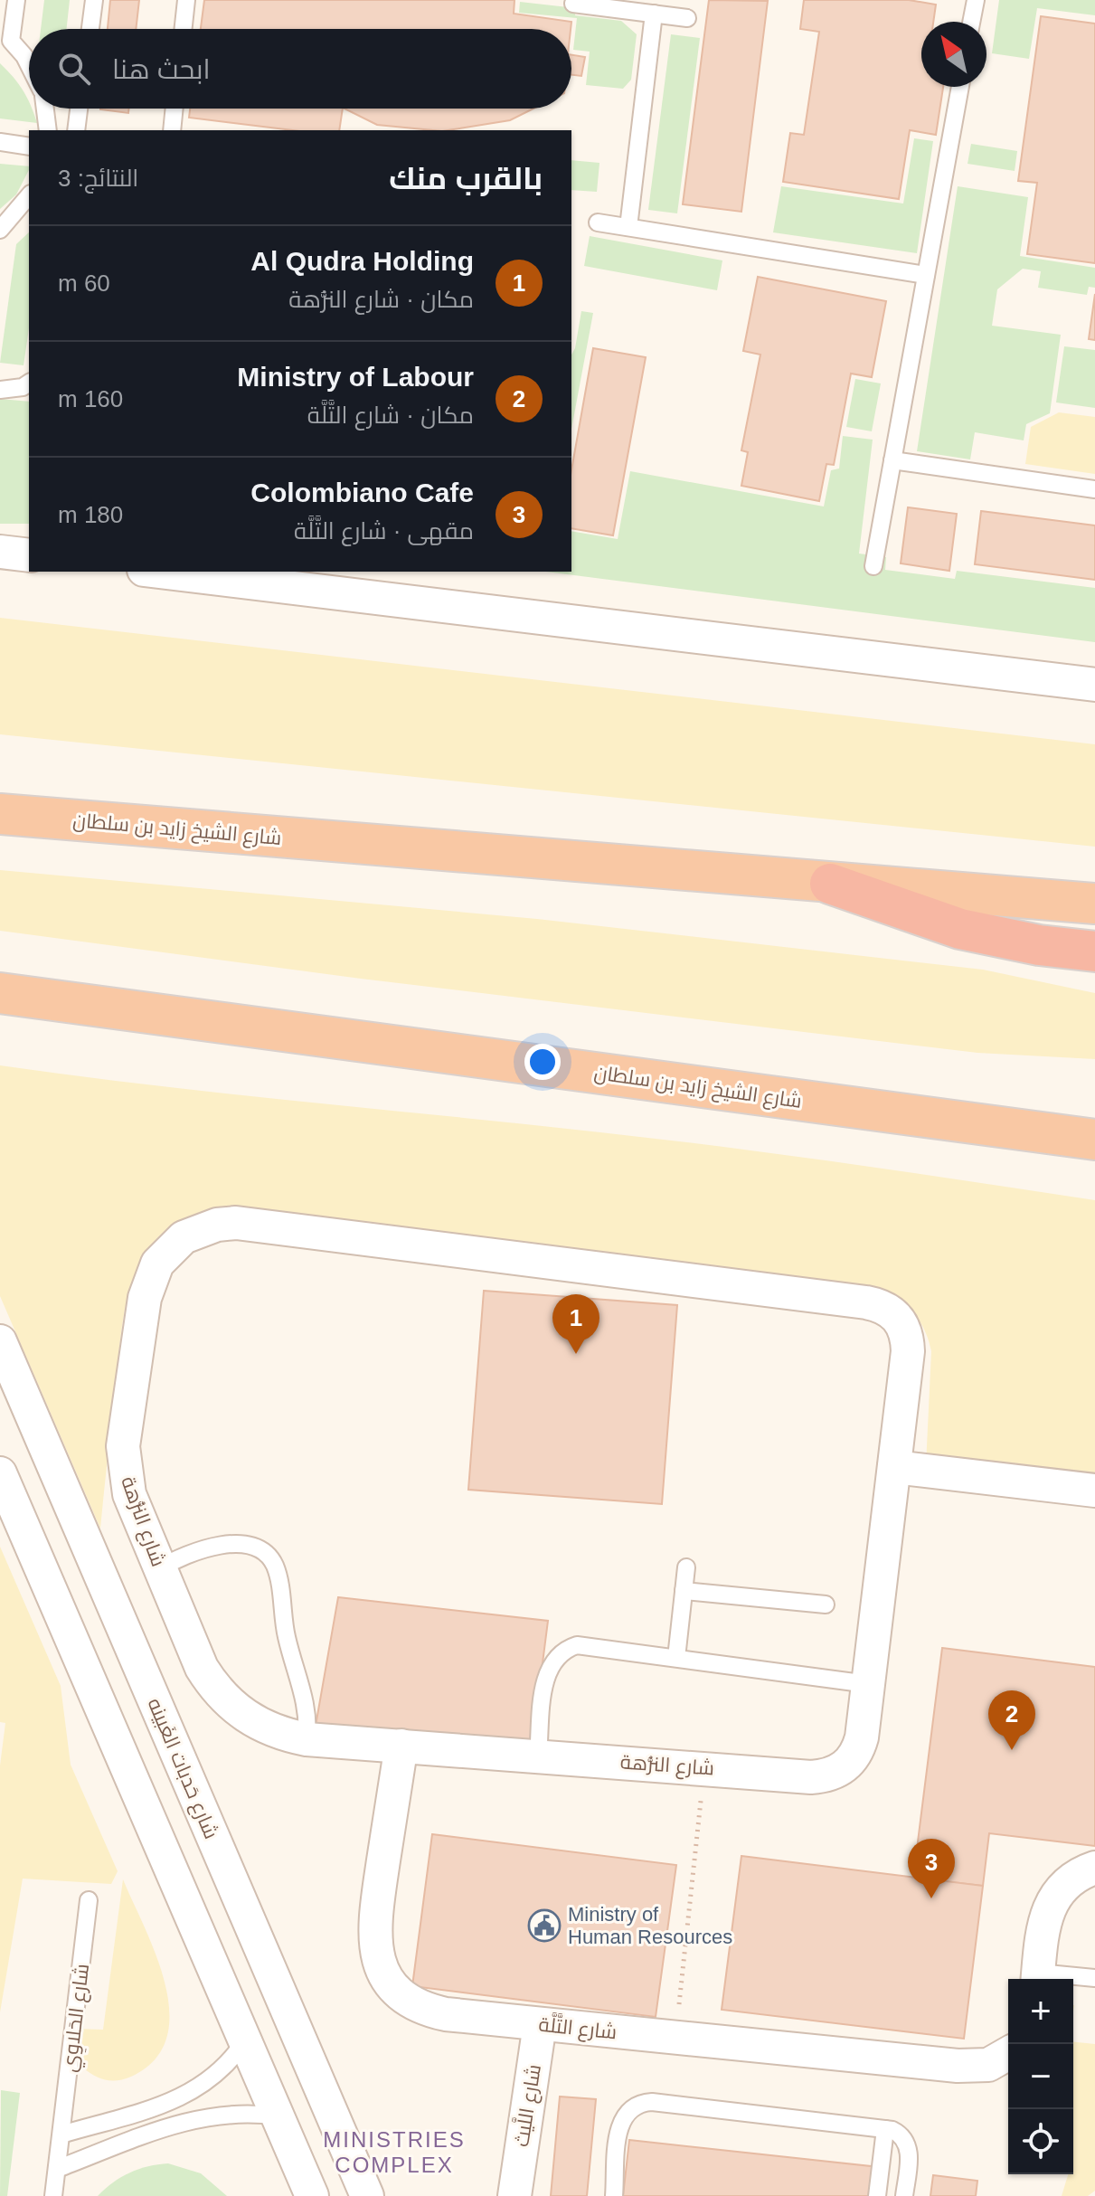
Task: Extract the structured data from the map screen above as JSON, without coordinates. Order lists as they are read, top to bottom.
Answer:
{
  "streets": {
    "highway": ["شارع الشيخ زايد بن سلطان"],
    "street": [
      "شارع النُّزهة",
      "شارع حَدبات الغَبينه",
      "شارع التَّلَّة",
      "شارع اللَّيث"
    ],
    "lane": ["شارع الحَلاوِي"]
  },
  "crossings": [
    ["شارع النُّزهة", "شارع التَّلَّة"],
    ["شارع التَّلَّة", "شارع اللَّيث"]
  ],
  "districts": ["MINISTRIES COMPLEX"],
  "places": {
    "public building": ["Ministry of Human Resources"]
  },
  "north": "top left",
  "page": {
    "search": "ابحث هنا",
    "heading": ["بالقرب منك", "النتائج: 3"],
    "list": [
      {
        "mark": "1",
        "name": "Al Qudra Holding",
        "note": "مكان · شارع النُّزهة",
        "value": "60 m"
      },
      {
        "mark": "2",
        "name": "Ministry of Labour",
        "note": "مكان · شارع التَّلَّة",
        "value": "160 m"
      },
      {
        "mark": "3",
        "name": "Colombiano Cafe",
        "note": "مقهى · شارع التَّلَّة",
        "value": "180 m"
      }
    ],
    "pins": ["1", "2", "3"],
    "map_buttons": ["+", "−"]
  }
}
